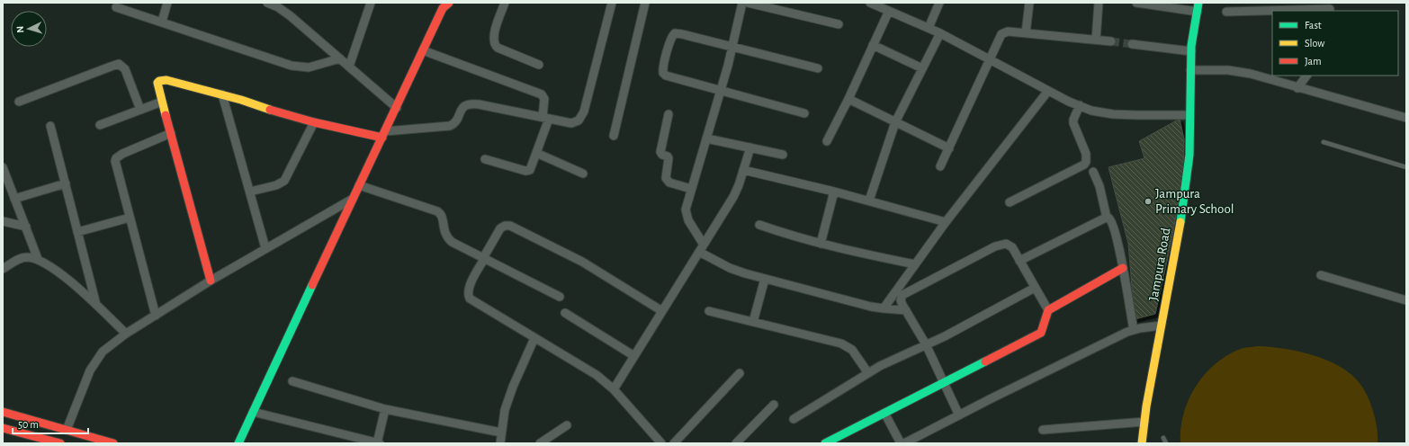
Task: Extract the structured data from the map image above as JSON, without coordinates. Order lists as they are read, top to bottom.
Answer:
{
  "streets": {
    "main road": ["Jampura Road"]
  },
  "places": ["Jampura Primary School"],
  "legend": ["Fast", "Slow", "Jam"],
  "scale_bar": "50 m",
  "north": "left"
}
